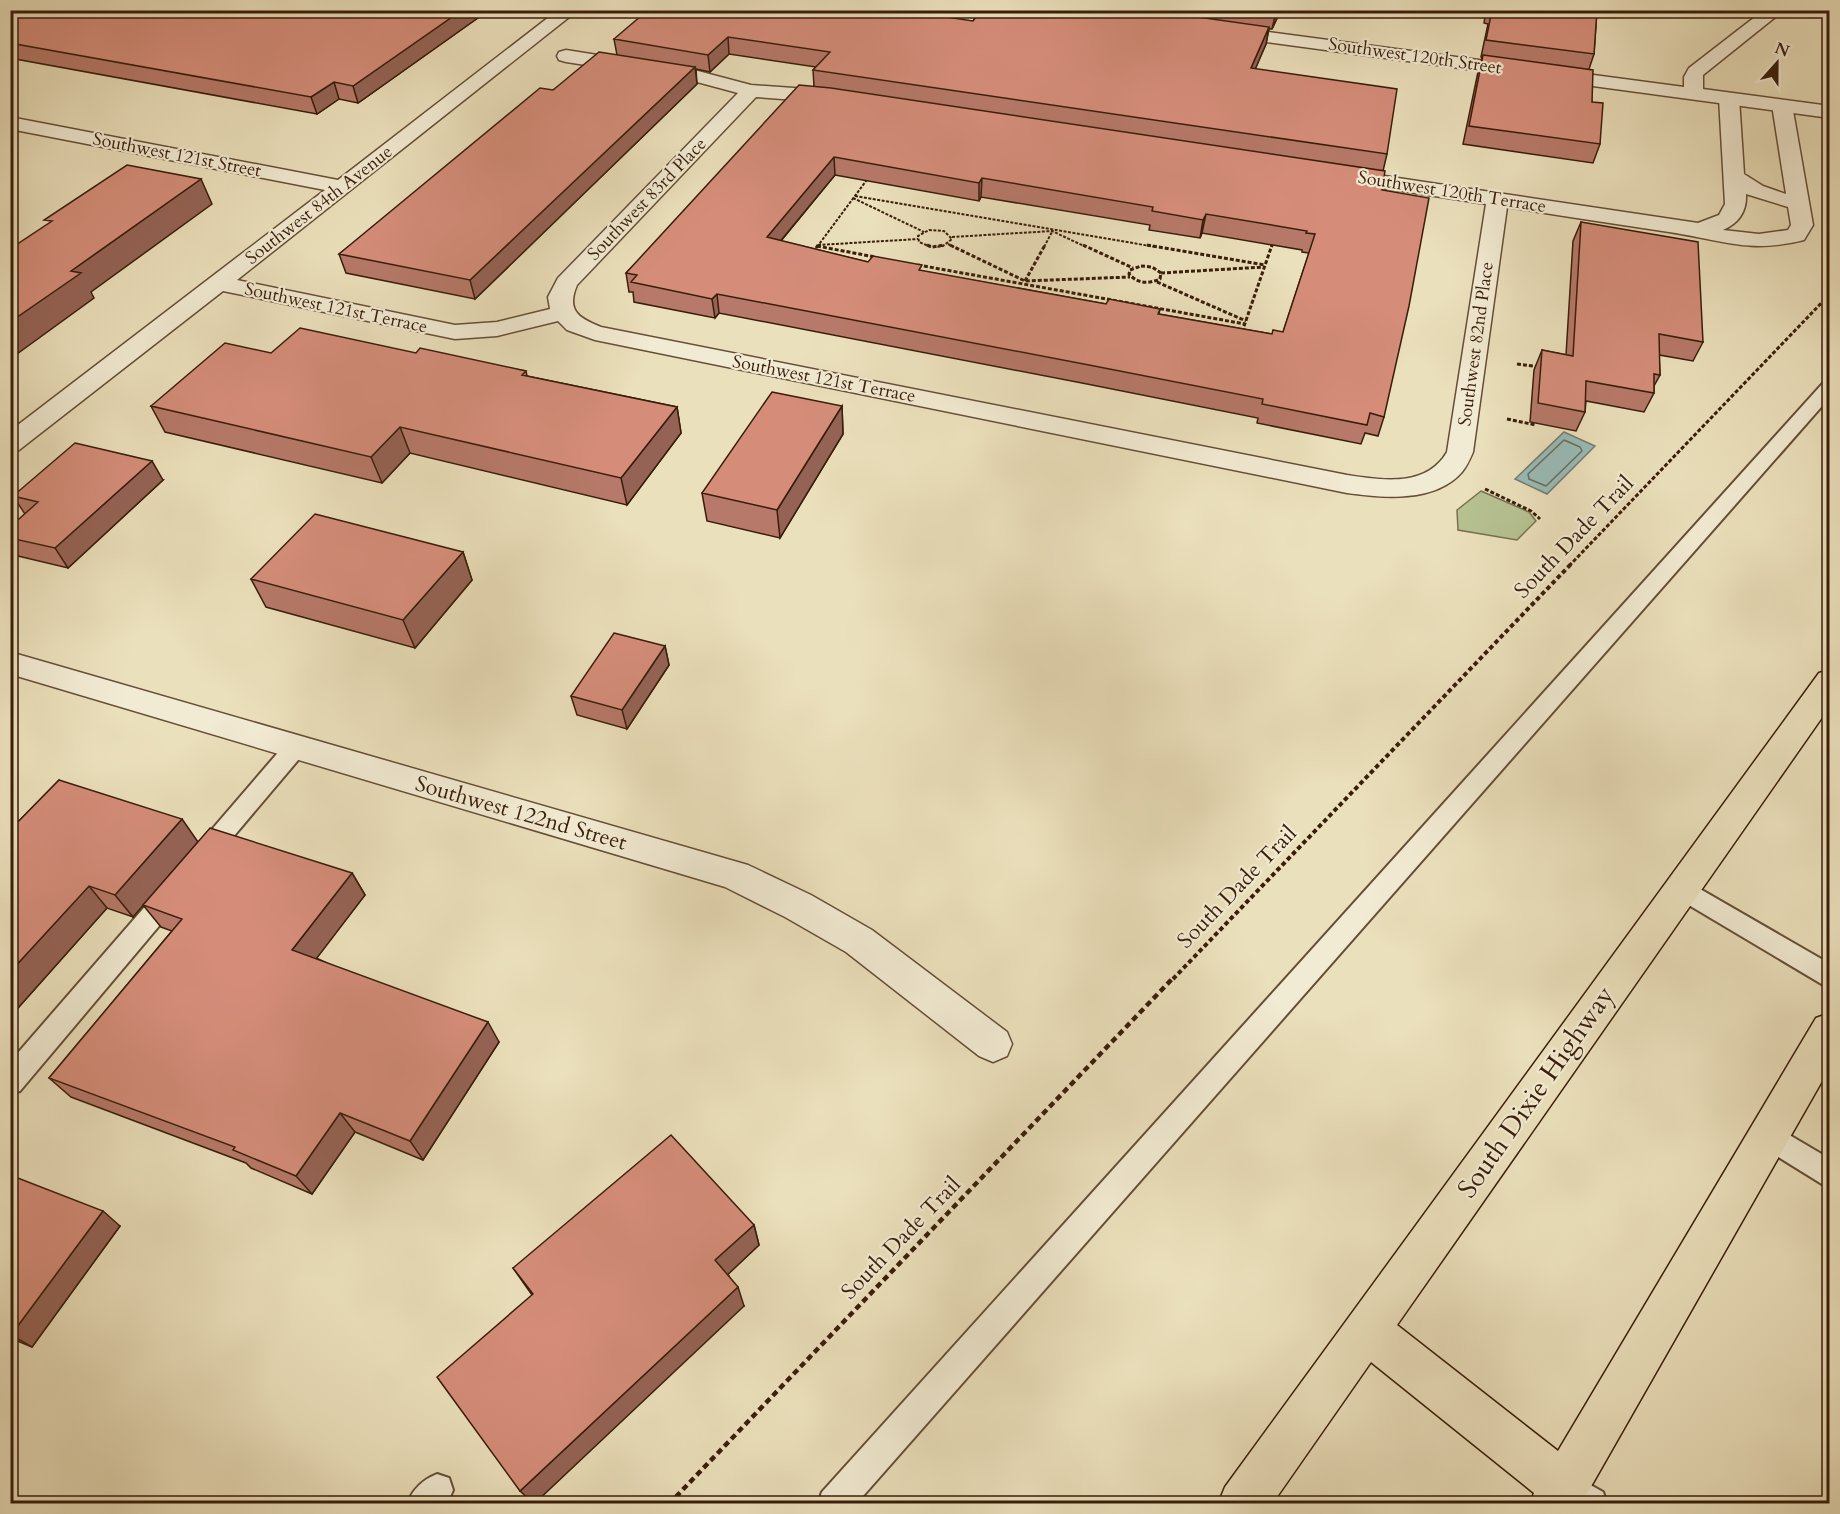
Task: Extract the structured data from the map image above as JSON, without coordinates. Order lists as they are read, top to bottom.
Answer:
{
  "streets": {
    "highway": ["South Dixie Highway"],
    "street": [
      "Southwest 120th Street",
      "Southwest 121st Street",
      "Southwest 120th Terrace",
      "Southwest 83rd Place",
      "Southwest 84th Avenue",
      "Southwest 121st Terrace",
      "Southwest 82nd Place",
      "Southwest 122nd Street"
    ],
    "path": ["South Dade Trail"]
  },
  "crossings": [
    ["Southwest 120th Street", "Southwest 120th Terrace"],
    ["Southwest 121st Street", "Southwest 84th Avenue"],
    ["Southwest 120th Terrace", "Southwest 82nd Place"],
    ["Southwest 83rd Place", "Southwest 121st Terrace"],
    ["Southwest 84th Avenue", "Southwest 121st Terrace"],
    ["Southwest 121st Terrace", "Southwest 82nd Place"]
  ],
  "north": "top"
}
